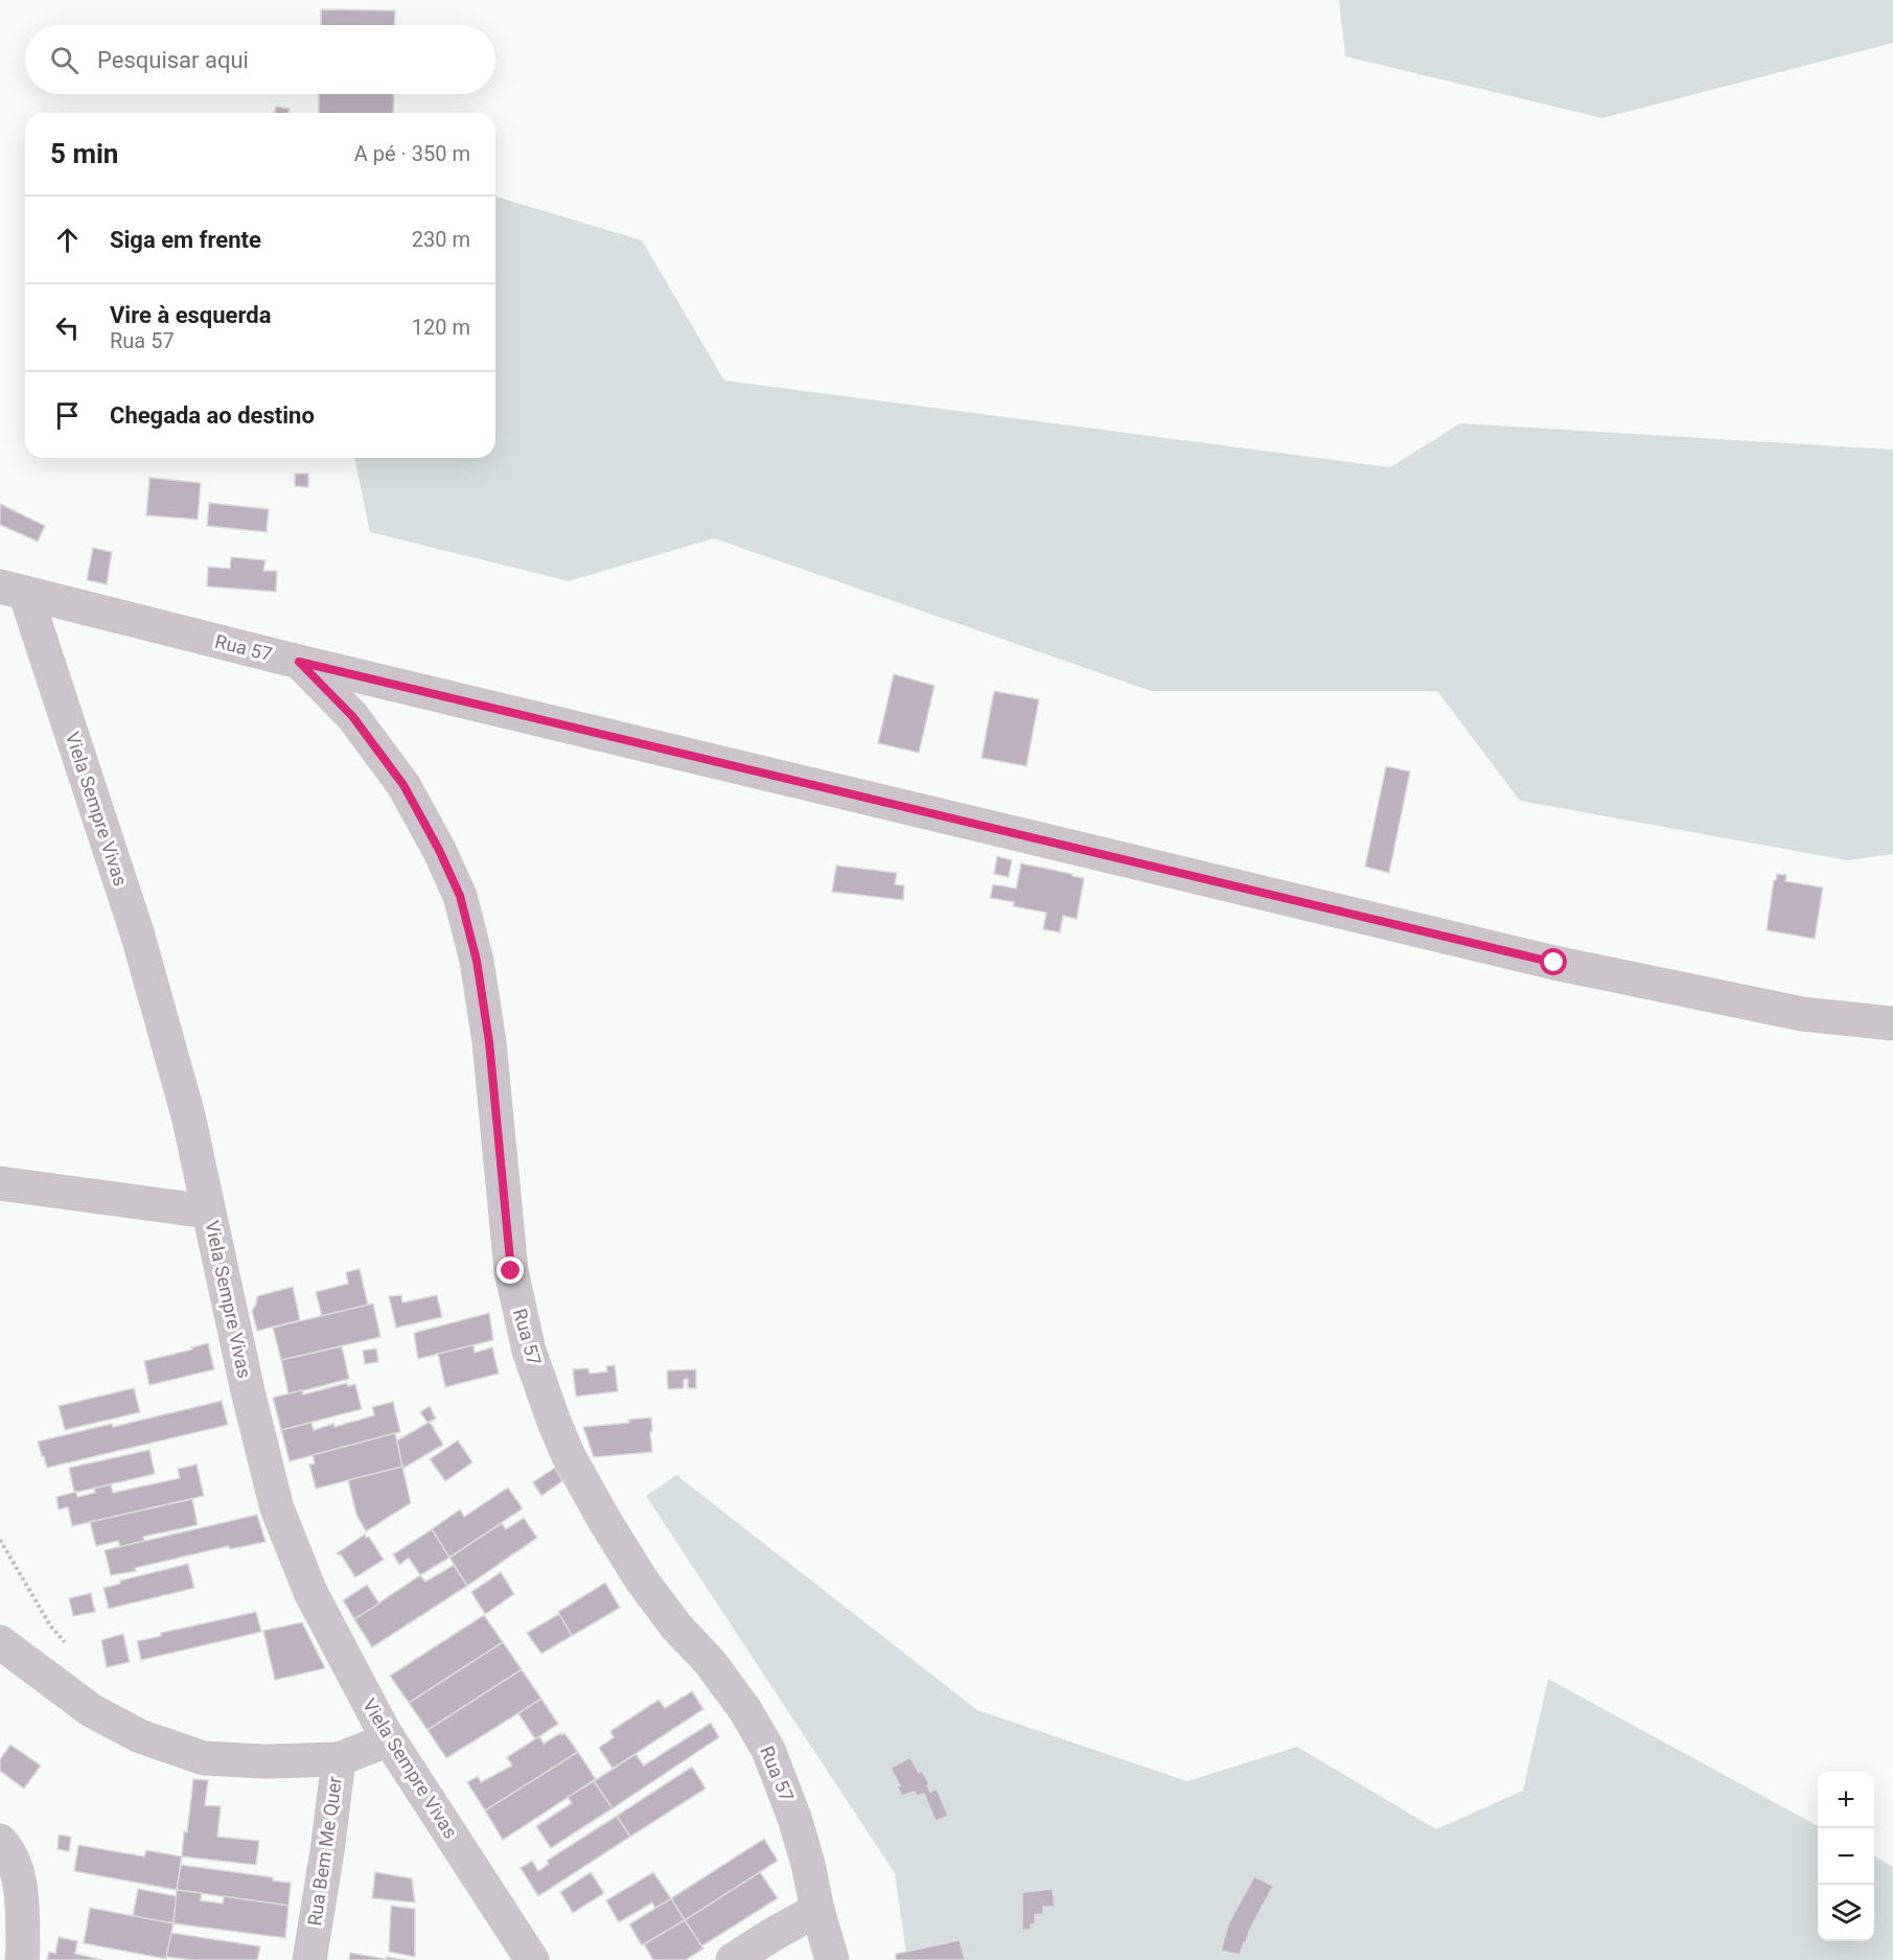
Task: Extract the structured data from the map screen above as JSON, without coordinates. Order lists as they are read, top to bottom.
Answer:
{
  "streets": {
    "street": ["Rua 57", "Viela Sempre Vivas", "Rua Bem Me Quer"]
  },
  "crossings": [
    ["Rua 57", "Viela Sempre Vivas"],
    ["Viela Sempre Vivas", "Rua Bem Me Quer"]
  ],
  "page": {
    "search": "Pesquisar aqui",
    "heading": ["5 min", "A pé · 350 m"],
    "list": [
      ["Siga em frente", "230 m"],
      ["Vire à esquerda", "Rua 57", "120 m"],
      "Chegada ao destino"
    ],
    "map_buttons": ["+", "−"]
  }
}
